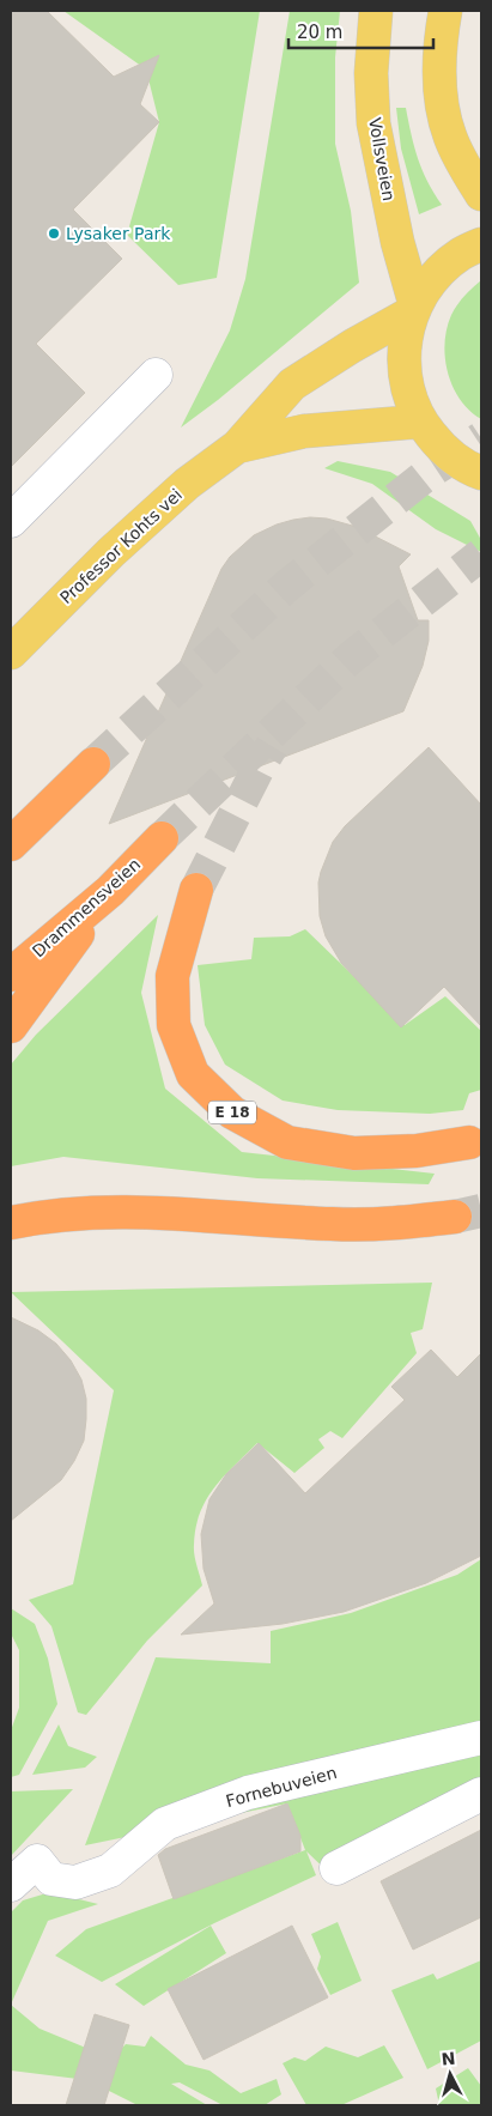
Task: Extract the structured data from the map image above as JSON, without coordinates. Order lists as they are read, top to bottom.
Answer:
{
  "streets": {
    "highway": ["Drammensveien", "E 18"],
    "main road": ["Vollsveien", "Professor Kohts vei"],
    "street": ["Fornebuveien"]
  },
  "crossings": [
    ["Vollsveien", "Professor Kohts vei"]
  ],
  "places": ["Lysaker Park"],
  "scale_bar": "20 m",
  "north": "top"
}
